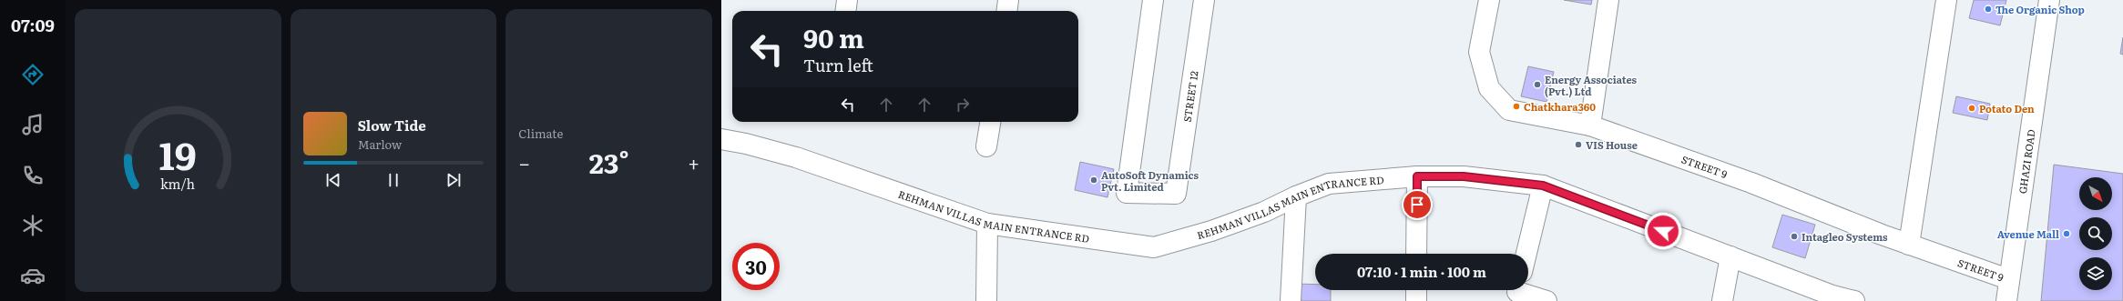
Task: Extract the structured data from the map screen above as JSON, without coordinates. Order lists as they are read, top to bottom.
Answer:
{
  "streets": {
    "street": [
      "STREET 12",
      "GHAZI ROAD",
      "STREET 9",
      "REHMAN VILLAS MAIN ENTRANCE RD"
    ]
  },
  "crossings": [
    ["GHAZI ROAD", "STREET 9"]
  ],
  "places": [
    "The Organic Shop",
    "Energy Associates (Pvt.) Ltd",
    "Chatkhara360",
    "Potato Den",
    "VIS House",
    "AutoSoft Dynamics Pvt. Limited",
    "Avenue Mall",
    "Intagleo Systems"
  ],
  "north": "bottom right",
  "page": {
    "tabs": "07:09",
    "tile": "Climate",
    "turn": ["90 m", "Turn left"],
    "song": ["Slow Tide", "Marlow"],
    "heat": ["−", "23°", "+"],
    "limit": "30",
    "trip": "07:10 · 1 min · 100 m",
    "gauge": ["19", "km/h"]
  }
}
